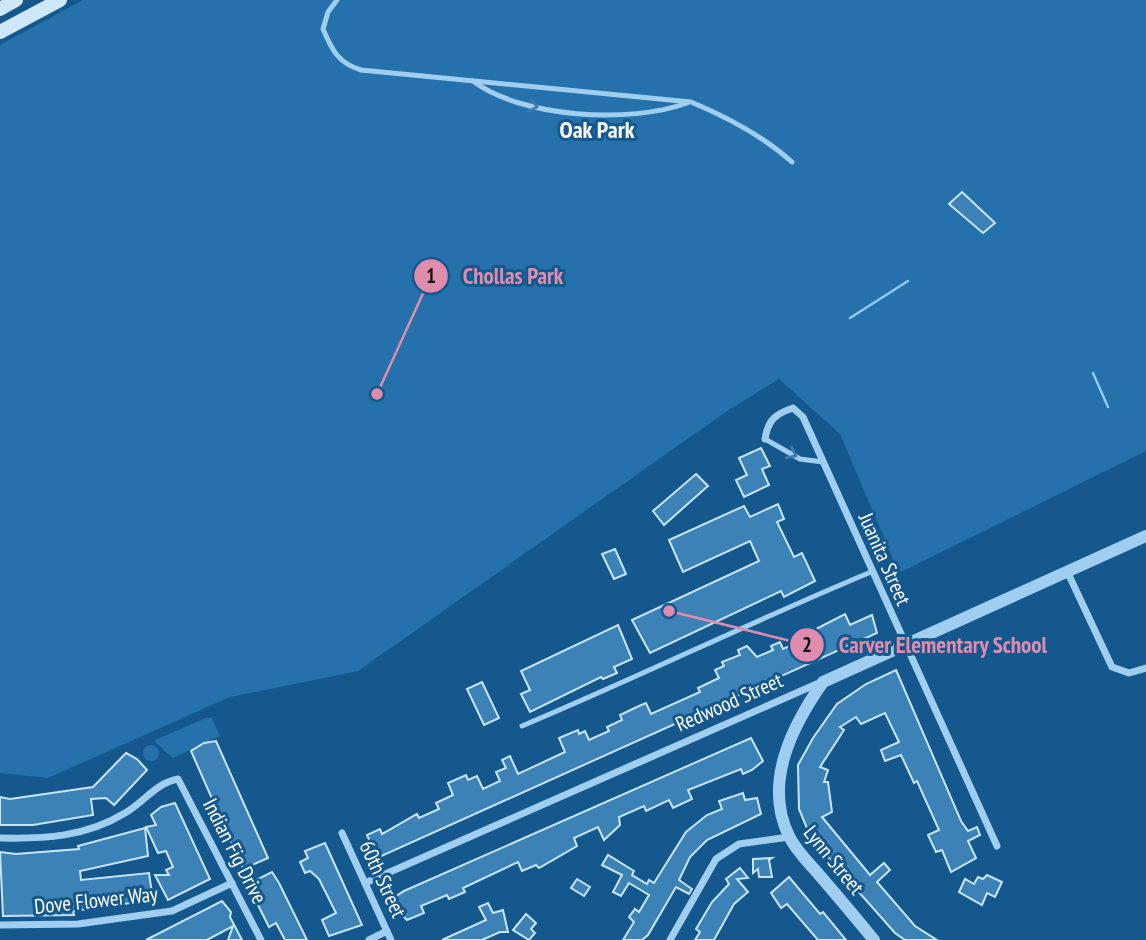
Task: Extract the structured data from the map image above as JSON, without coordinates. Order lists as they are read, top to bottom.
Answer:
{
  "streets": {
    "street": [
      "Juanita Street",
      "Redwood Street",
      "Indian Fig Drive",
      "Lynn Street",
      "60th Street",
      "Dove Flower Way"
    ]
  },
  "crossings": [
    ["Juanita Street", "Redwood Street"],
    ["Redwood Street", "Lynn Street"],
    ["Redwood Street", "60th Street"],
    ["Indian Fig Drive", "Dove Flower Way"]
  ],
  "districts": ["Oak Park"],
  "places": ["Chollas Park", "Carver Elementary School"]
}
